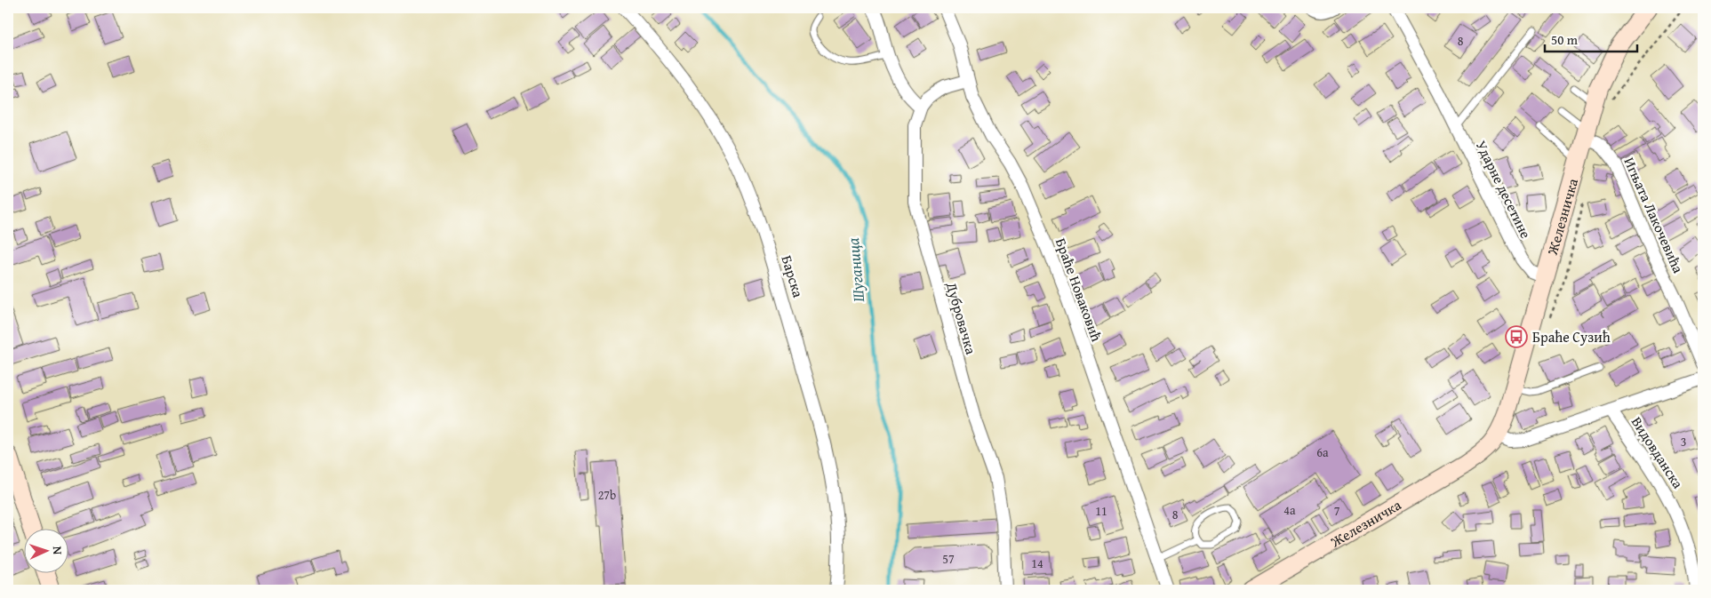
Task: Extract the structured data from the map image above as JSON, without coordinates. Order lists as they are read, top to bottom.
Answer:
{
  "streets": {
    "main road": ["Железничка"],
    "street": [
      "Ударне десетине",
      "Игњата Лакочевића",
      "Барска",
      "Браће Новаковић",
      "Дубровачка",
      "Видовданска"
    ]
  },
  "crossings": [
    ["Ударне десетине", "Железничка"],
    ["Игњата Лакочевића", "Железничка"],
    ["Браће Новаковић", "Дубровачка"]
  ],
  "water": ["Шуганица"],
  "places": {
    "bus stop": ["Браће Сузић"]
  },
  "house_numbers": [
    "8",
    "3",
    "6a",
    "27b",
    "4a",
    "11",
    "7",
    "8",
    "57",
    "14"
  ],
  "scale_bar": "50 m",
  "north": "right"
}
